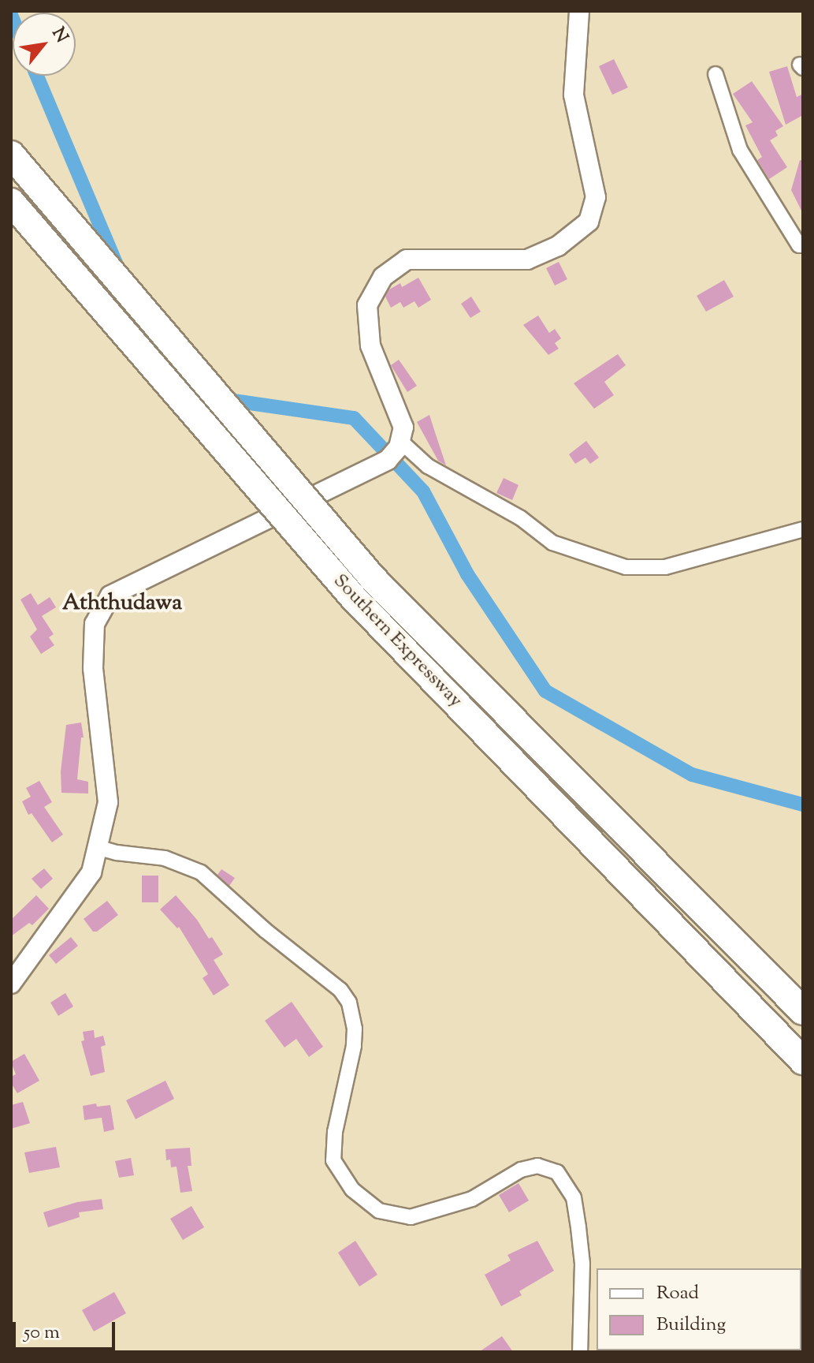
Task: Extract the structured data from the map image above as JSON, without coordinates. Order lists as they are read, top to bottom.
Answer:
{
  "streets": {
    "highway": ["Southern Expressway"]
  },
  "districts": ["Aththudawa"],
  "legend": ["Road", "Building"],
  "scale_bar": "50 m",
  "north": "top right"
}
